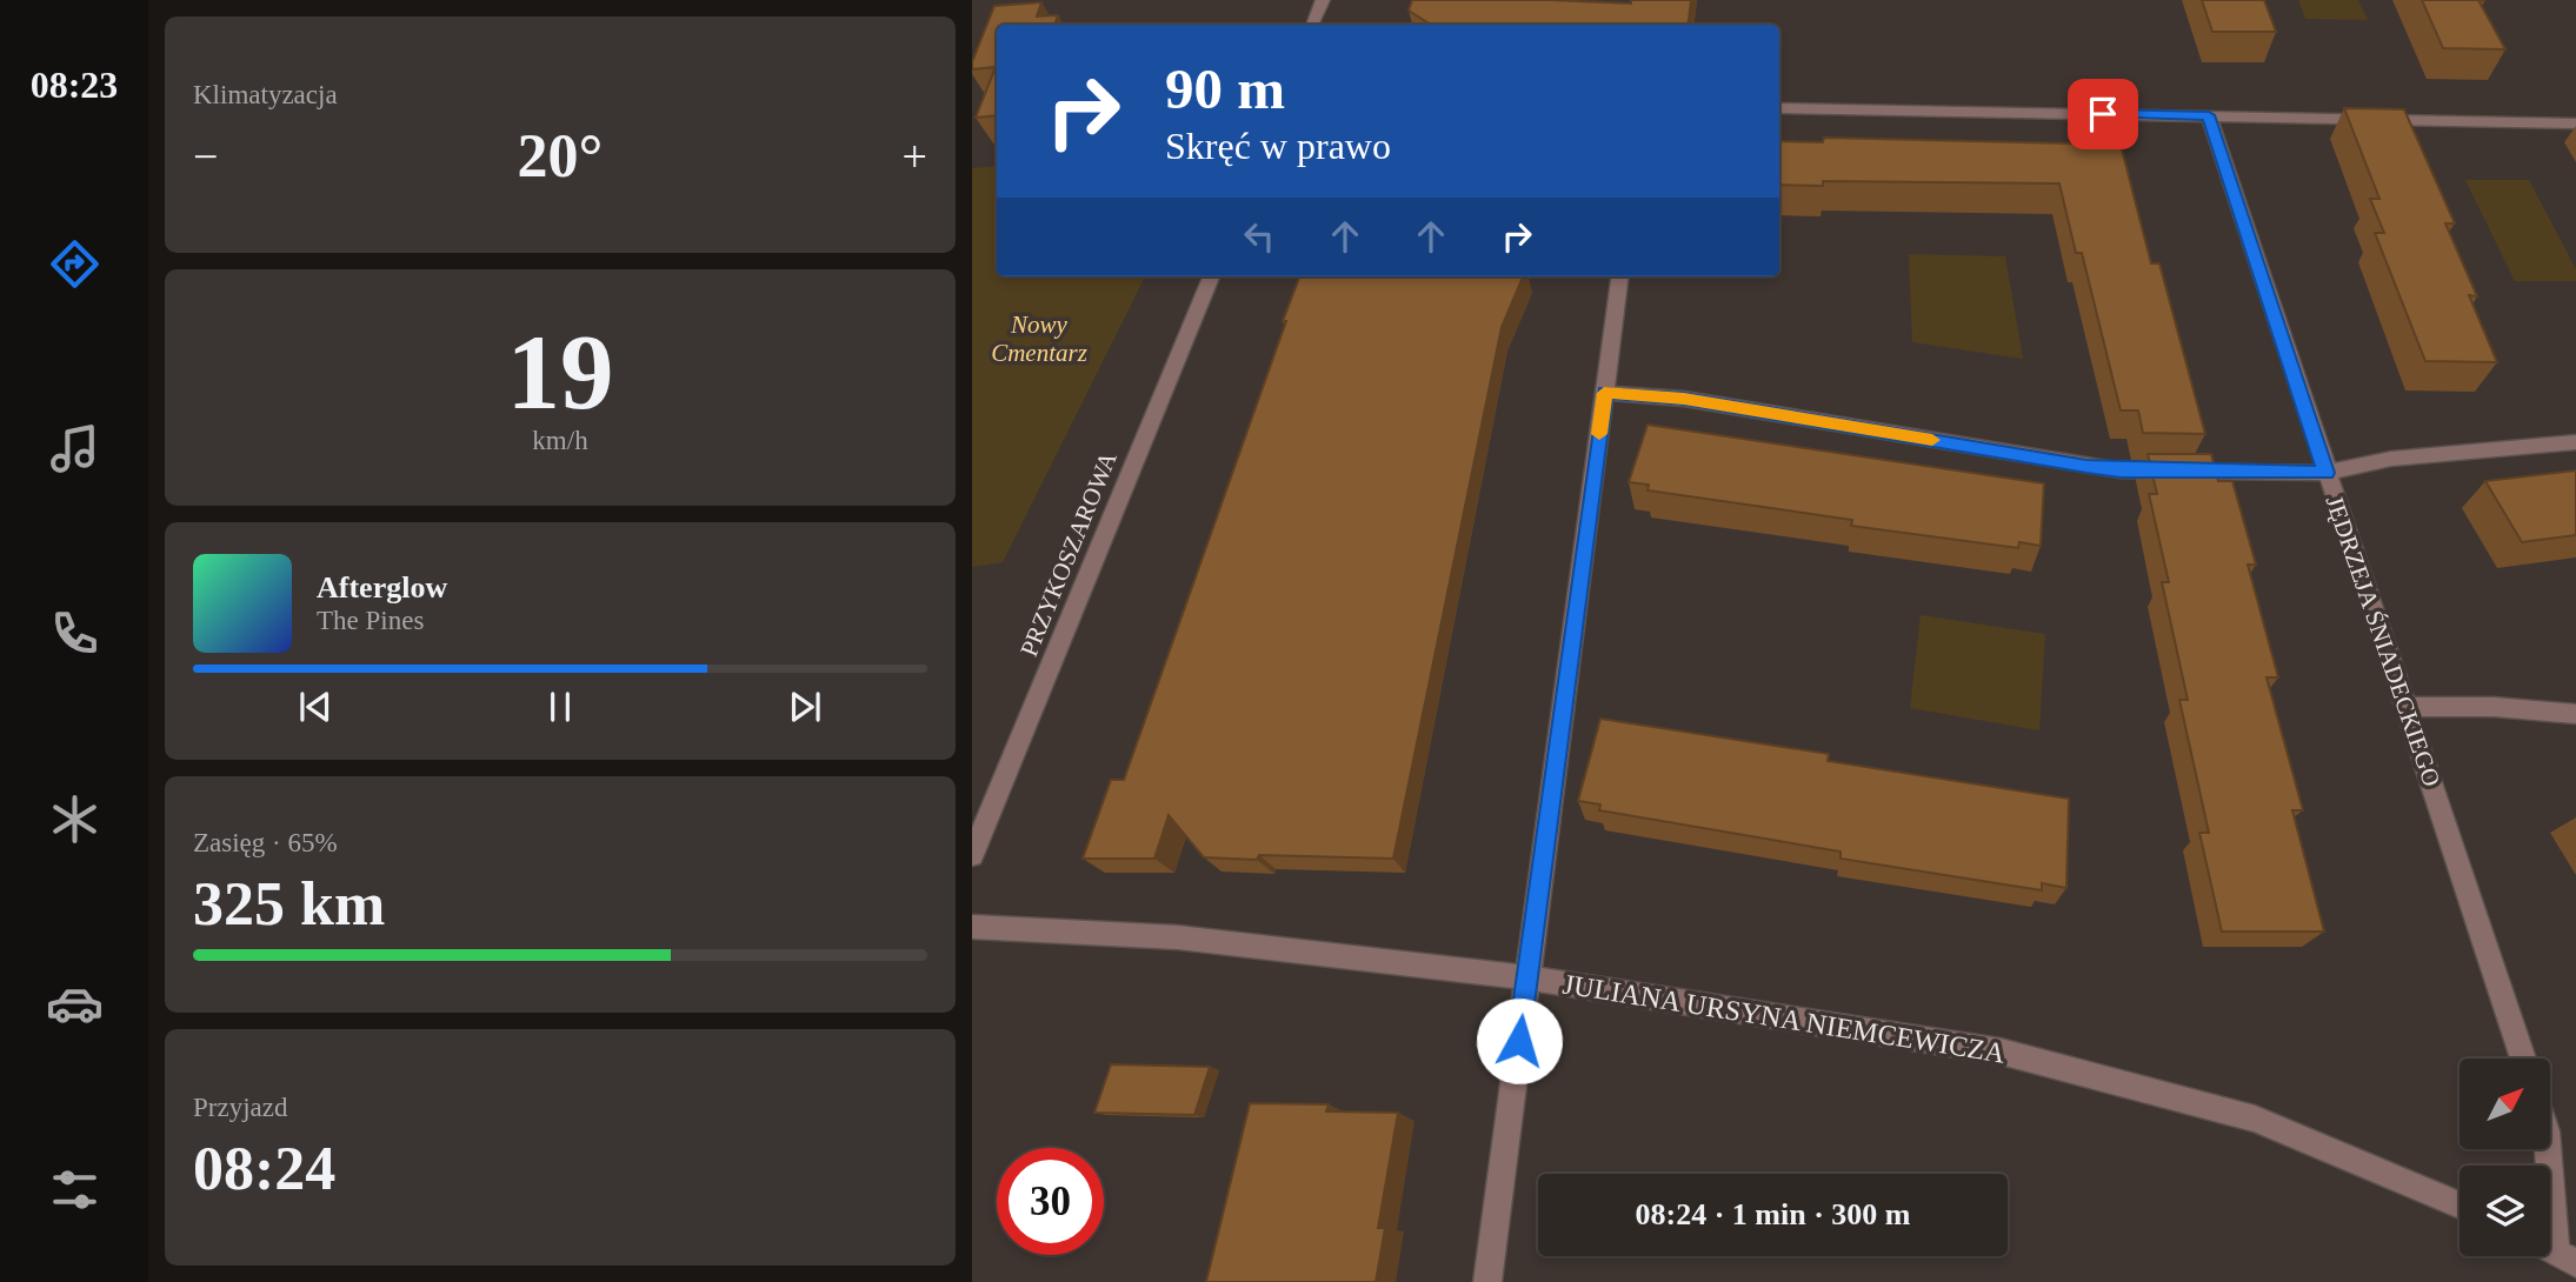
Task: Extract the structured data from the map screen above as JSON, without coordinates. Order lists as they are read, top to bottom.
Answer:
{
  "streets": {
    "street": ["PRZYKOSZAROWA", "JĘDRZEJA ŚNIADECKIEGO", "JULIANA URSYNA NIEMCEWICZA"]
  },
  "parks": ["Nowy Cmentarz"],
  "north": "top right",
  "page": {
    "tabs": "08:23",
    "tile": [
      "Klimatyzacja",
      ["19", "km/h"],
      ["Zasięg · 65%", "325 km"],
      ["Przyjazd", "08:24"]
    ],
    "turn": ["90 m", "Skręć w prawo"],
    "heat": ["−", "20°", "+"],
    "song": ["Afterglow", "The Pines"],
    "limit": "30",
    "trip": "08:24 · 1 min · 300 m"
  }
}
